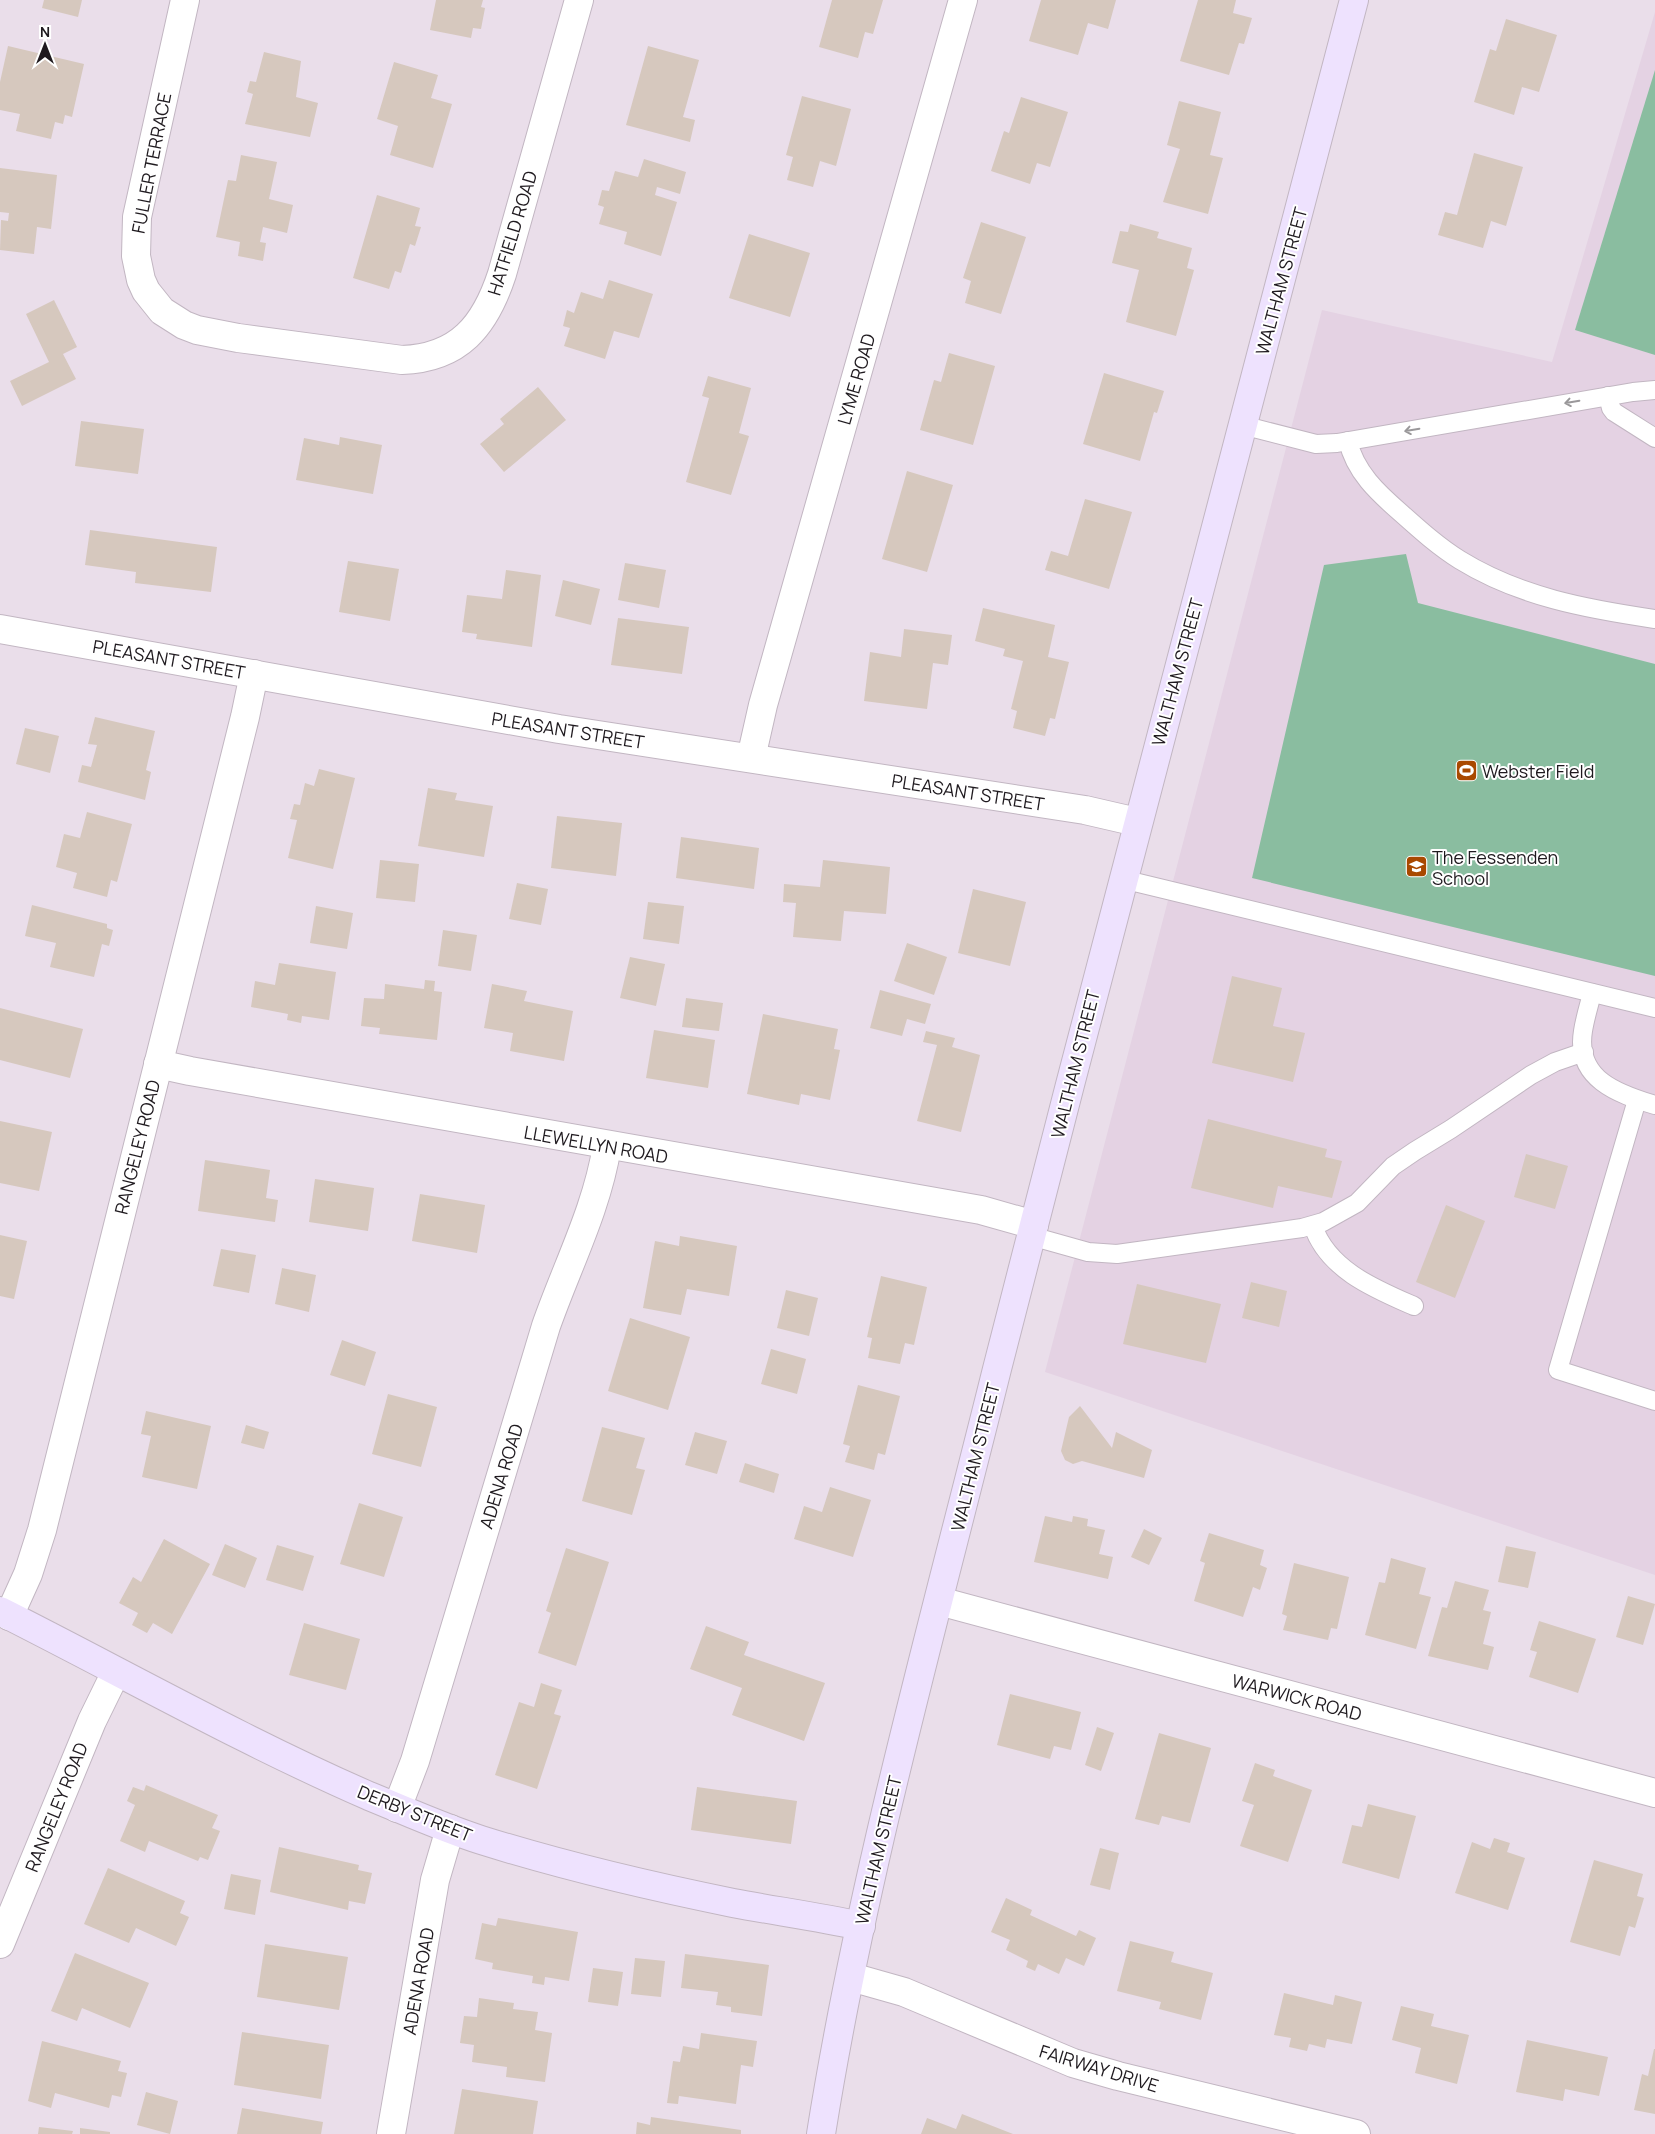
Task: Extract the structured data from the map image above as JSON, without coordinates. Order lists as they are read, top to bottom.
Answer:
{
  "streets": {
    "main road": ["WALTHAM STREET", "DERBY STREET"],
    "street": [
      "FULLER TERRACE",
      "HATFIELD ROAD",
      "LYME ROAD",
      "PLEASANT STREET",
      "LLEWELLYN ROAD",
      "RANGELEY ROAD",
      "ADENA ROAD",
      "WARWICK ROAD",
      "FAIRWAY DRIVE"
    ]
  },
  "crossings": [
    ["FULLER TERRACE", "HATFIELD ROAD"],
    ["WALTHAM STREET", "PLEASANT STREET"],
    ["WALTHAM STREET", "LLEWELLYN ROAD"],
    ["WALTHAM STREET", "WARWICK ROAD"],
    ["WALTHAM STREET", "DERBY STREET"],
    ["WALTHAM STREET", "FAIRWAY DRIVE"],
    ["LYME ROAD", "PLEASANT STREET"],
    ["PLEASANT STREET", "RANGELEY ROAD"],
    ["LLEWELLYN ROAD", "RANGELEY ROAD"],
    ["LLEWELLYN ROAD", "ADENA ROAD"],
    ["RANGELEY ROAD", "DERBY STREET"],
    ["ADENA ROAD", "DERBY STREET"]
  ],
  "places": {
    "sports": ["Webster Field"],
    "school or university": ["The Fessenden School"]
  },
  "north": "top"
}
